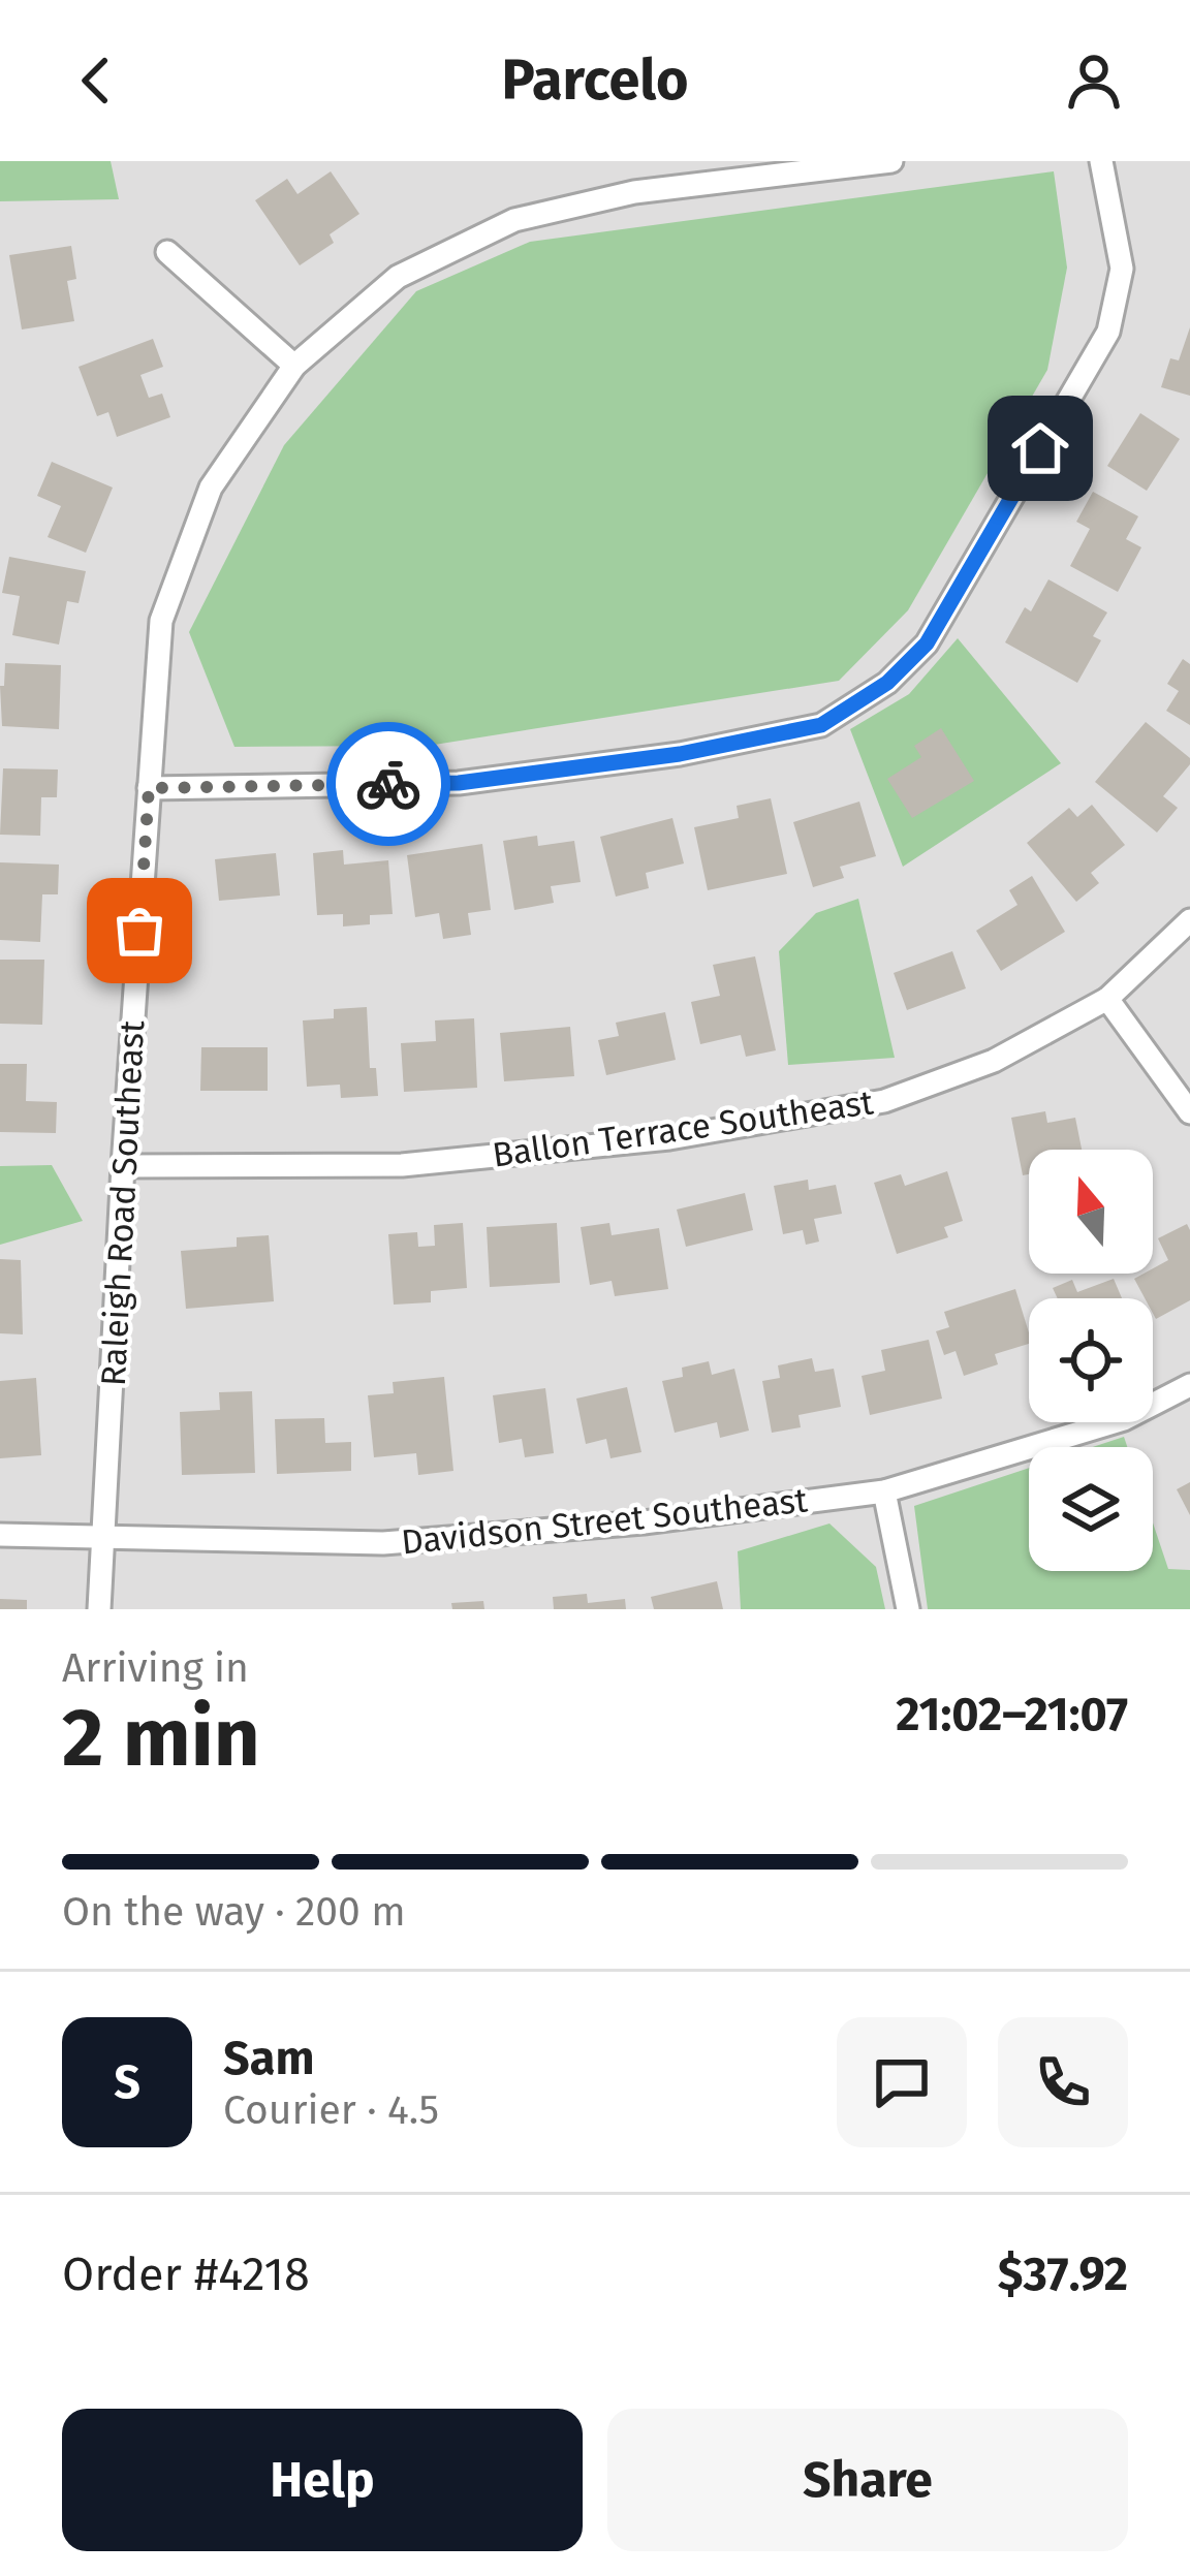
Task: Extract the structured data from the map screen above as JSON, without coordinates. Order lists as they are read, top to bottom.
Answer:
{
  "streets": {
    "street": ["Ballon Terrace Southeast", "Raleigh Road Southeast", "Davidson Street Southeast"]
  },
  "crossings": [
    ["Ballon Terrace Southeast", "Raleigh Road Southeast"],
    ["Raleigh Road Southeast", "Davidson Street Southeast"]
  ],
  "north": "top",
  "page": {
    "header": "Parcelo",
    "heading": ["2 min", "Arriving in", "21:02–21:07"],
    "panel": [
      "Sam",
      "Courier · 4.5",
      "Order #4218",
      "$37.92"
    ],
    "bar": "On the way · 200 m",
    "round": "S",
    "buttons": ["Help", "Share"]
  }
}
